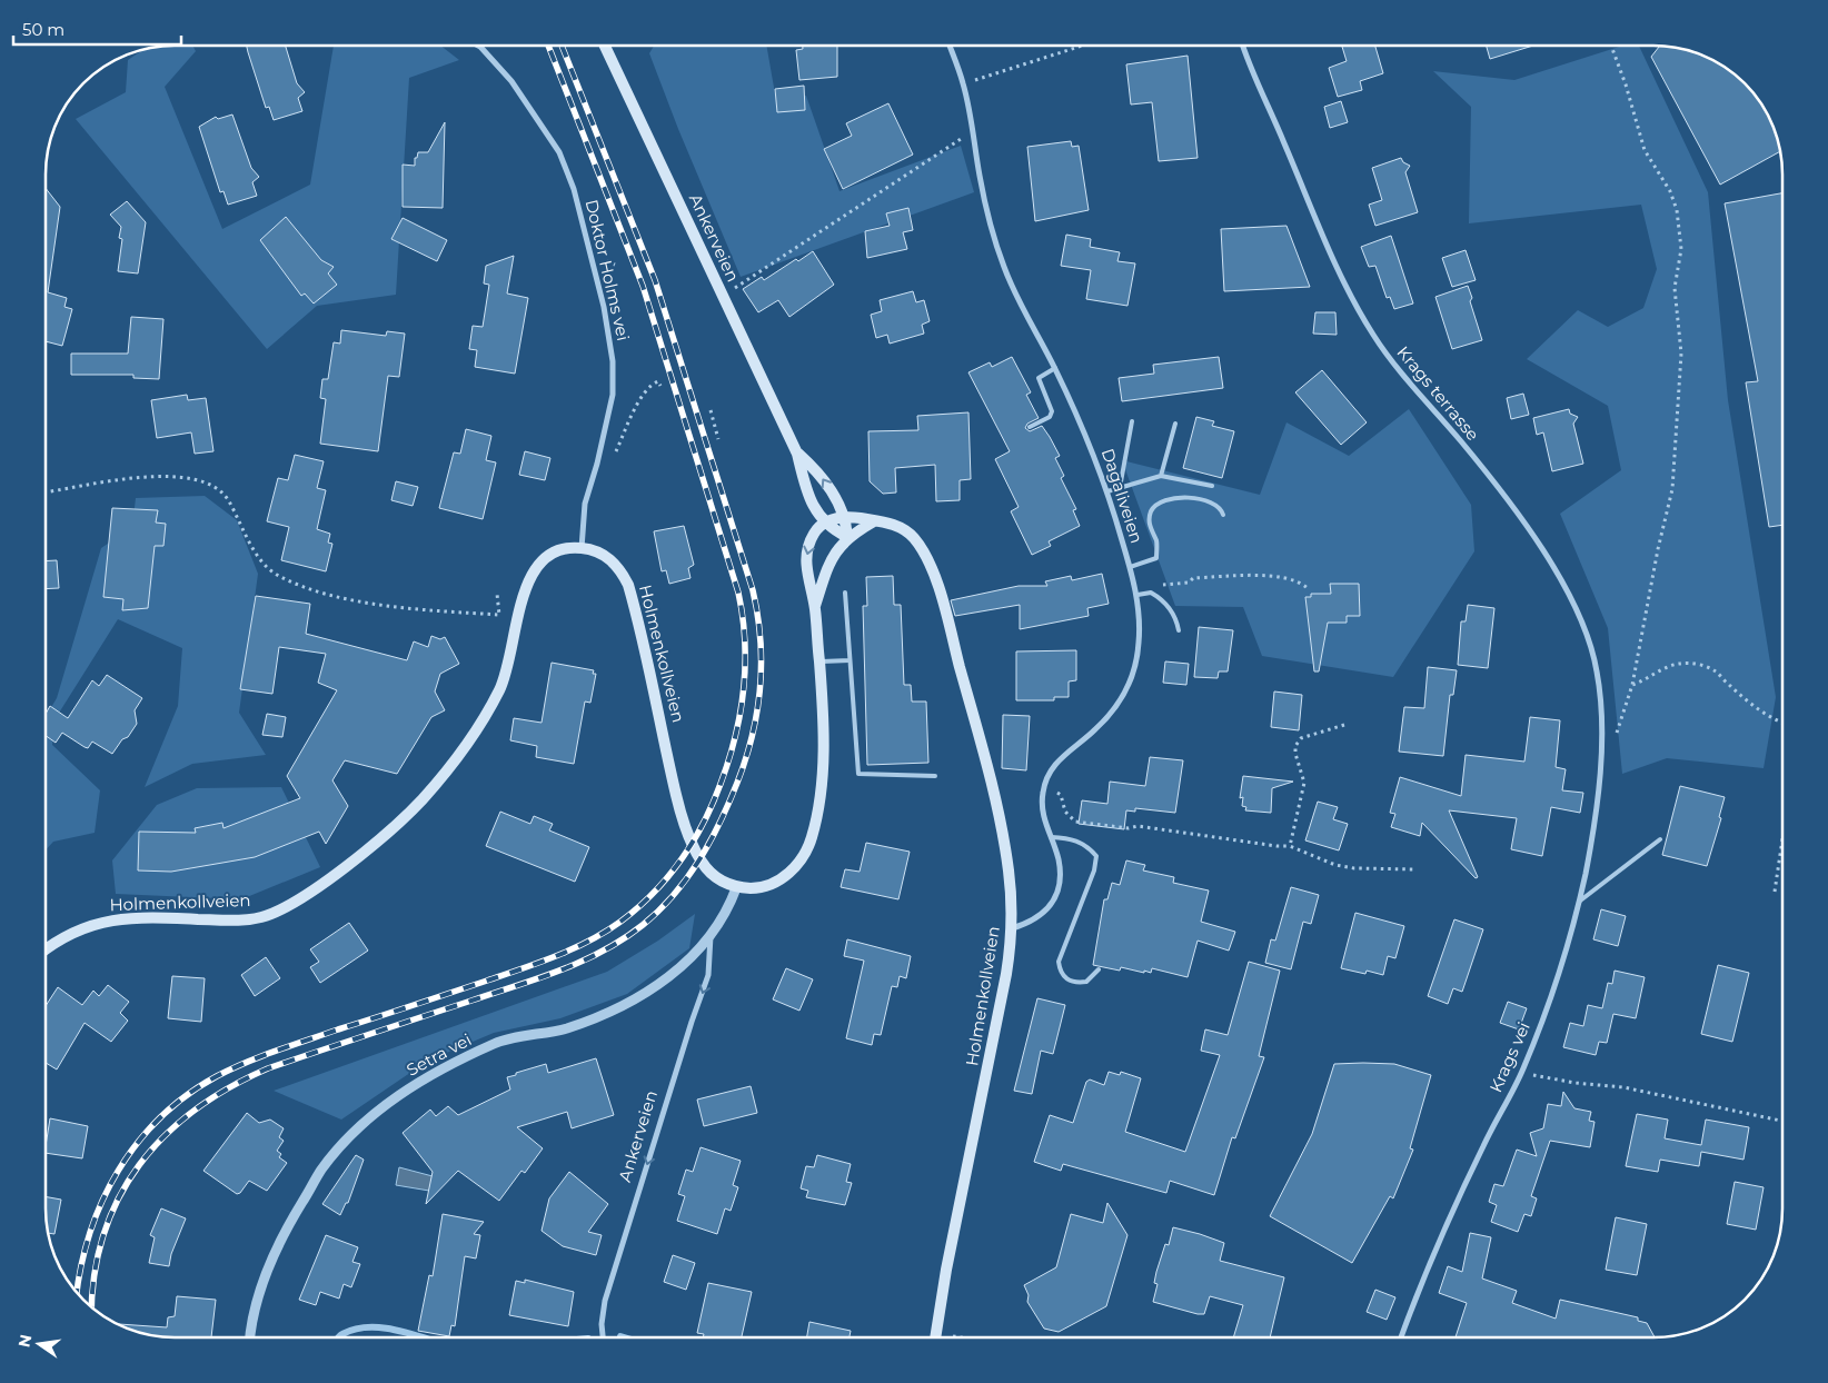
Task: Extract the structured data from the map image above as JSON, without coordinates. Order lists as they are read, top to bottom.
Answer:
{
  "streets": {
    "main road": ["Ankerveien", "Holmenkollveien"],
    "street": [
      "Doktor Holms vei",
      "Krags terrasse",
      "Dagaliveien",
      "Setra vei",
      "Krags vei"
    ]
  },
  "crossings": [
    ["Ankerveien", "Holmenkollveien"],
    ["Ankerveien", "Setra vei"],
    ["Doktor Holms vei", "Holmenkollveien"],
    ["Krags terrasse", "Krags vei"],
    ["Dagaliveien", "Holmenkollveien"],
    ["Holmenkollveien", "Setra vei"]
  ],
  "scale_bar": "50 m",
  "north": "left"
}
